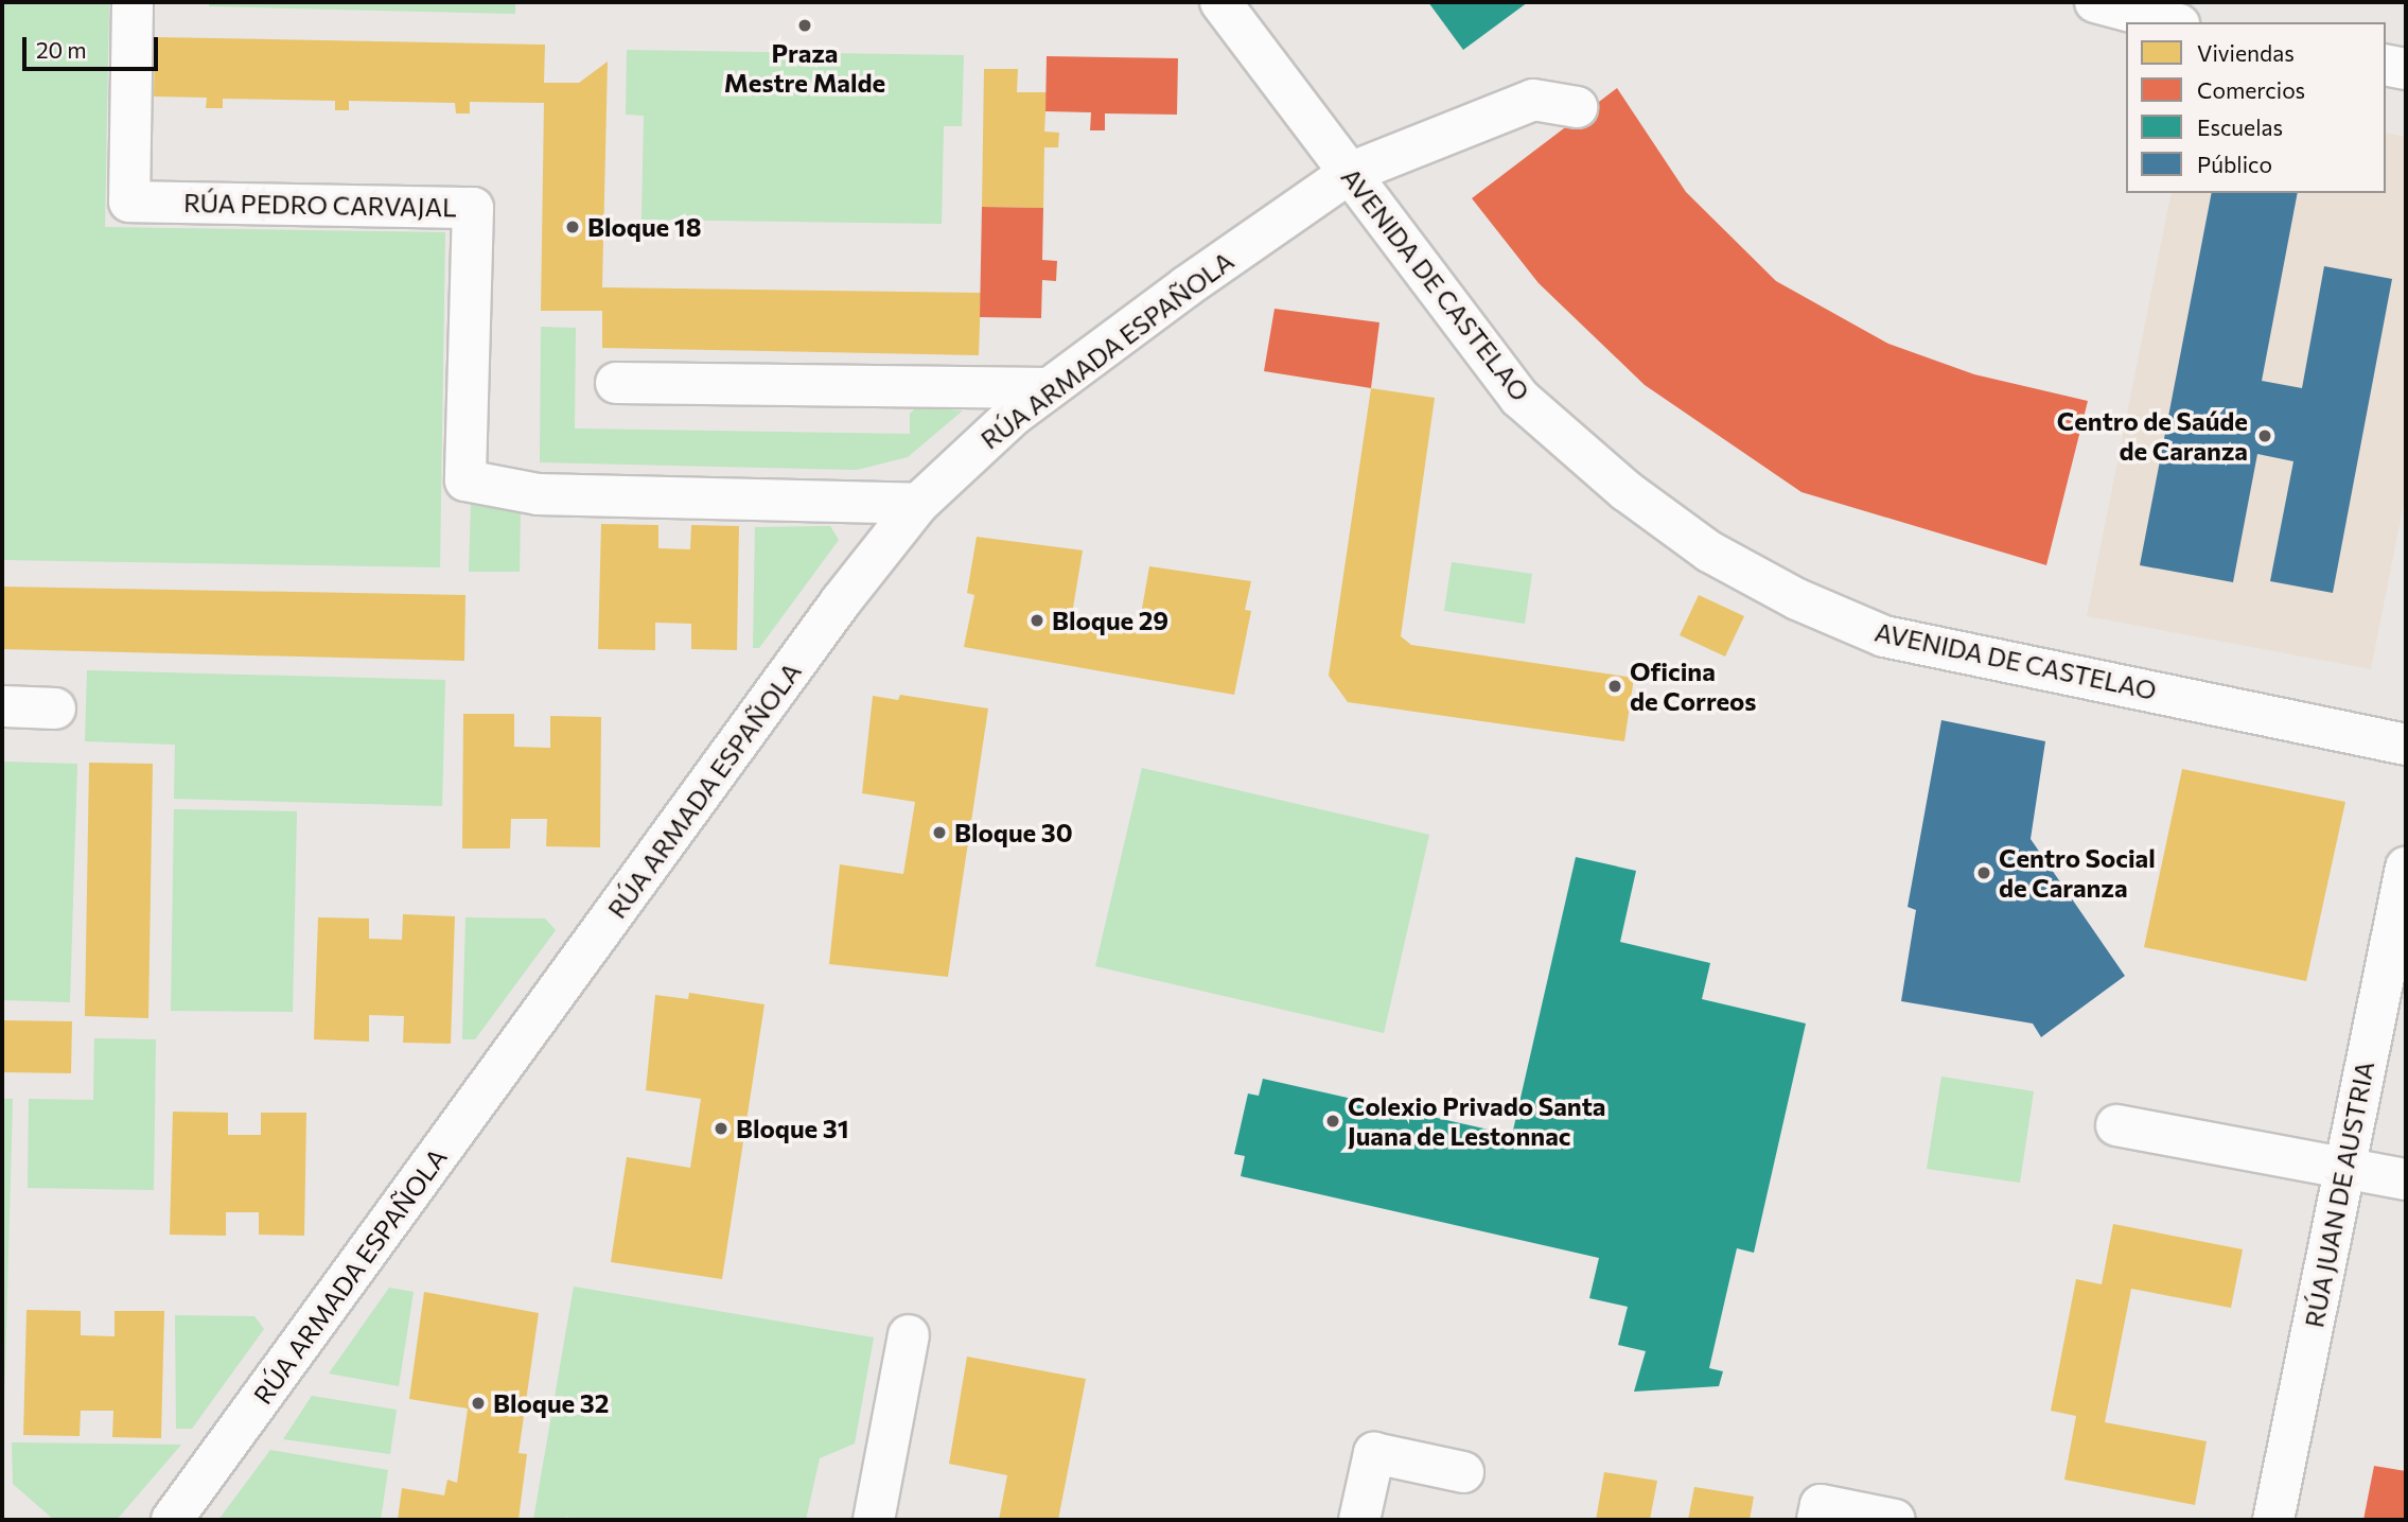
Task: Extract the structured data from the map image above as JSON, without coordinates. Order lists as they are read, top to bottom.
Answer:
{
  "streets": {
    "street": [
      "RÚA PEDRO CARVAJAL",
      "AVENIDA DE CASTELAO",
      "RÚA ARMADA ESPAÑOLA",
      "RÚA JUAN DE AUSTRIA"
    ]
  },
  "crossings": [
    ["RÚA PEDRO CARVAJAL", "RÚA ARMADA ESPAÑOLA"],
    ["AVENIDA DE CASTELAO", "RÚA ARMADA ESPAÑOLA"]
  ],
  "places": [
    "Praza Mestre Malde",
    "Bloque 18",
    "Centro de Saúde de Caranza",
    "Bloque 29",
    "Oficina de Correos",
    "Bloque 30",
    "Centro Social de Caranza",
    "Colexio Privado Santa Juana de Lestonnac",
    "Bloque 31",
    "Bloque 32"
  ],
  "legend": [
    "Viviendas",
    "Comercios",
    "Escuelas",
    "Público"
  ],
  "scale_bar": "20 m"
}
